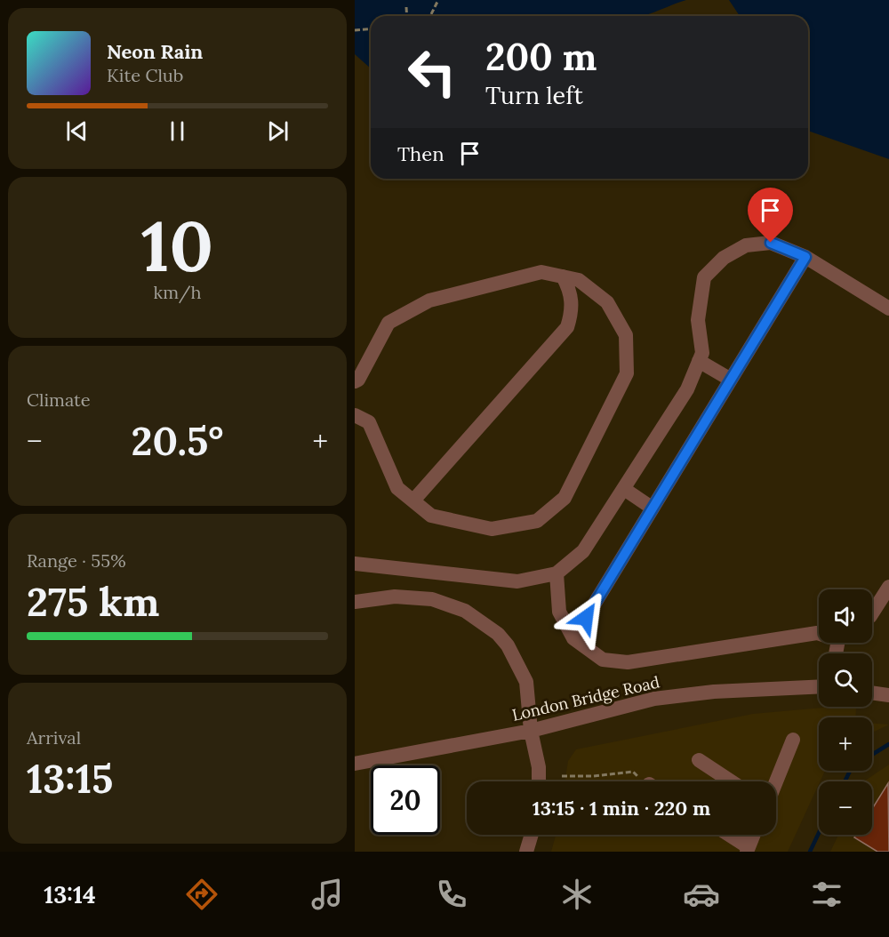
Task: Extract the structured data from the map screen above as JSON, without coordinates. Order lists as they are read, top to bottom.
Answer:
{
  "streets": {
    "street": ["London Bridge Road"]
  },
  "page": {
    "turn": ["200 m", "Turn left"],
    "song": ["Neon Rain", "Kite Club"],
    "then": "Then",
    "tile": [
      ["10", "km/h"],
      "Climate",
      ["Range · 55%", "275 km"],
      ["Arrival", "13:15"]
    ],
    "heat": ["−", "20.5°", "+"],
    "map_buttons": ["+", "−"],
    "limit": "20",
    "trip": "13:15 · 1 min · 220 m",
    "tabs": "13:14"
  }
}
